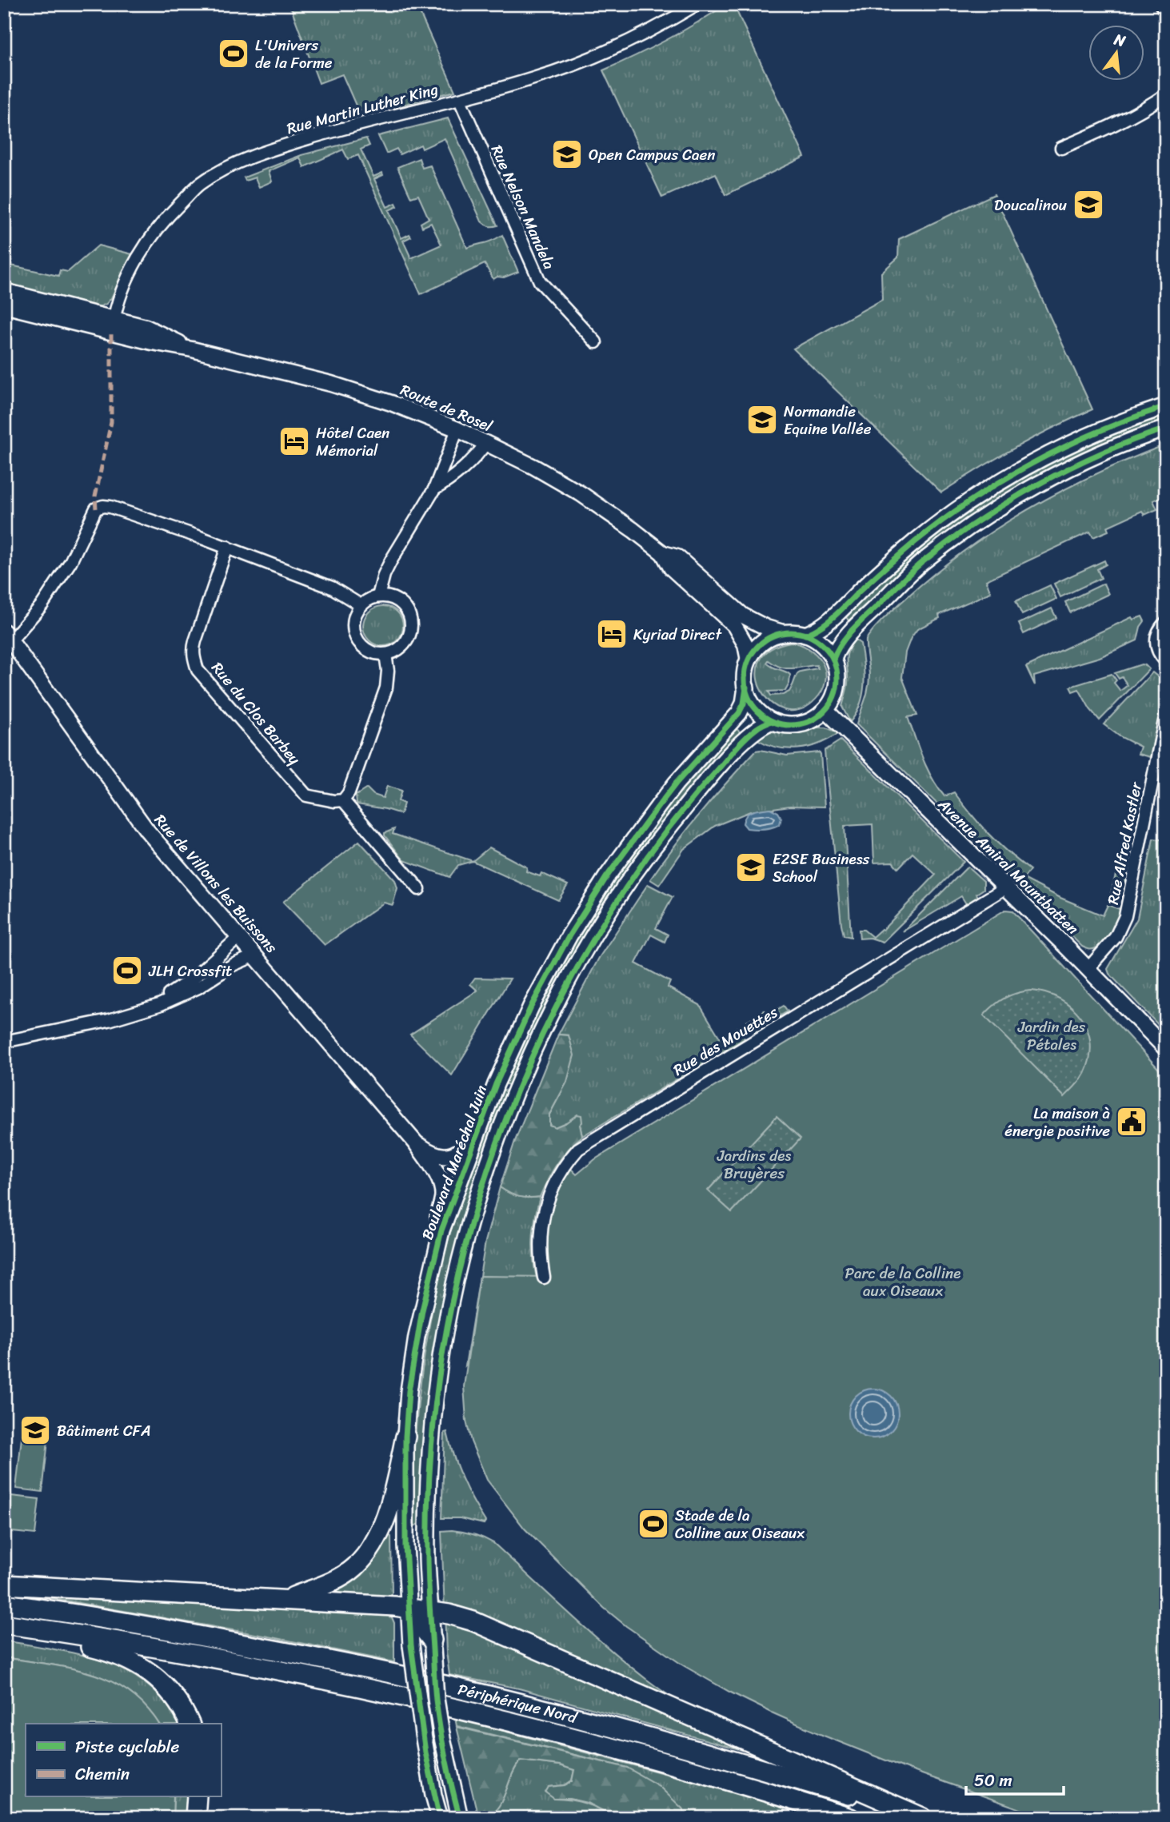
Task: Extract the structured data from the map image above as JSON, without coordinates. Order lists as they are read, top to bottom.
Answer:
{
  "streets": {
    "highway": ["Périphérique Nord"],
    "main road": ["Boulevard Maréchal Juin"],
    "street": [
      "Rue Martin Luther King",
      "Rue Nelson Mandela",
      "Route de Rosel",
      "Rue du Clos Barbey",
      "Rue Alfred Kastler",
      "Avenue Amiral Mountbatten",
      "Rue de Villons les Buissons",
      "Rue des Mouettes"
    ]
  },
  "crossings": [
    ["Rue Martin Luther King", "Rue Nelson Mandela"],
    ["Rue Martin Luther King", "Route de Rosel"],
    ["Route de Rosel", "Avenue Amiral Mountbatten"],
    ["Route de Rosel", "Boulevard Maréchal Juin"],
    ["Rue Alfred Kastler", "Avenue Amiral Mountbatten"],
    ["Avenue Amiral Mountbatten", "Rue des Mouettes"],
    ["Avenue Amiral Mountbatten", "Boulevard Maréchal Juin"]
  ],
  "parks": ["Jardin des Pétales", "Jardins des Bruyères", "Parc de la Colline aux Oiseaux"],
  "places": {
    "sports": ["L'Univers de la Forme", "JLH Crossfit", "Stade de la Colline aux Oiseaux"],
    "school or university": [
      "Open Campus Caen",
      "Doucalinou",
      "Normandie Equine Vallée",
      "E2SE Business School",
      "Bâtiment CFA"
    ],
    "hotel": ["Hôtel Caen Mémorial", "Kyriad Direct"],
    "public building": ["La maison à énergie positive"]
  },
  "legend": ["Piste cyclable", "Chemin"],
  "scale_bar": "50 m",
  "north": "top"
}
